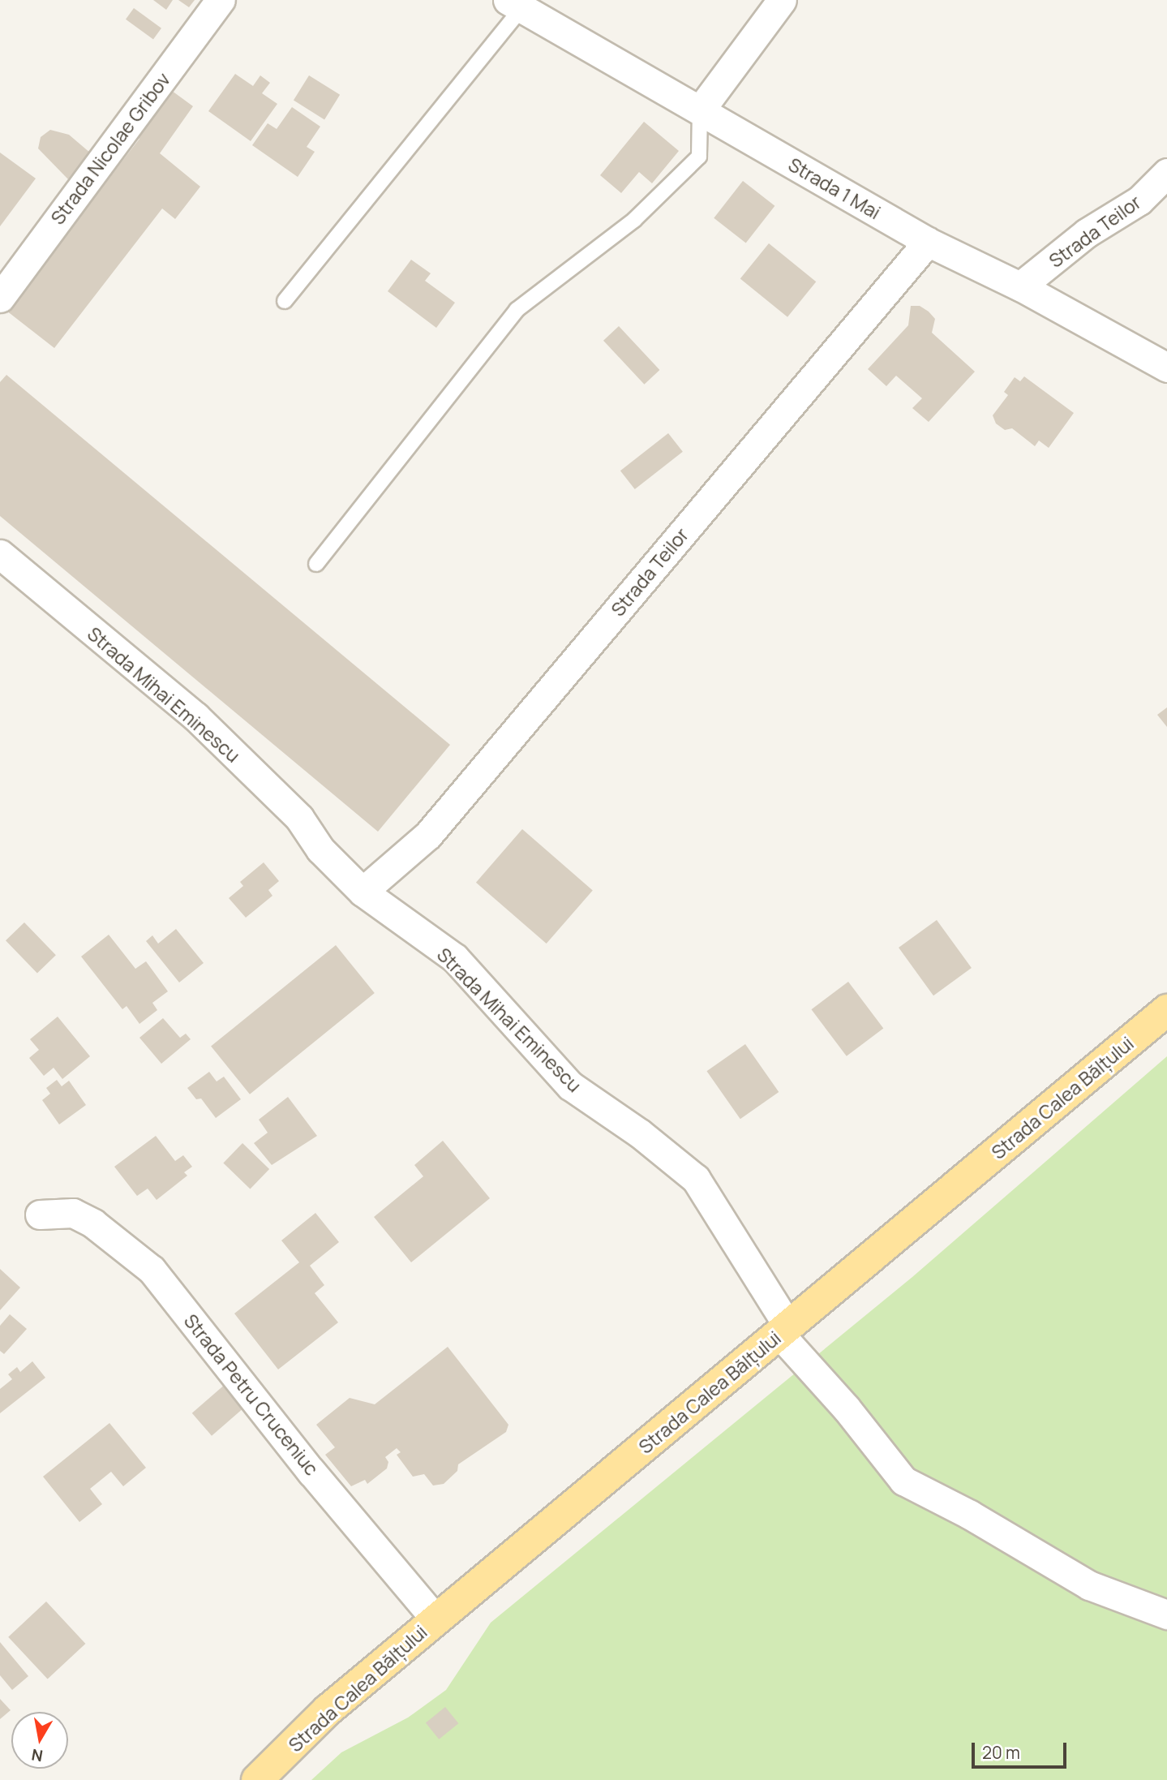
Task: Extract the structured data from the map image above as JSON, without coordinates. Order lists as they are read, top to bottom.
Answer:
{
  "streets": {
    "main road": ["Strada Calea Bălțului"],
    "street": [
      "Strada Nicolae Gribov",
      "Strada 1 Mai",
      "Strada Teilor",
      "Strada Mihai Eminescu",
      "Strada Petru Cruceniuc"
    ]
  },
  "crossings": [
    ["Strada 1 Mai", "Strada Teilor"],
    ["Strada Teilor", "Strada Mihai Eminescu"],
    ["Strada Mihai Eminescu", "Strada Calea Bălțului"],
    ["Strada Calea Bălțului", "Strada Petru Cruceniuc"]
  ],
  "scale_bar": "20 m",
  "north": "bottom"
}
